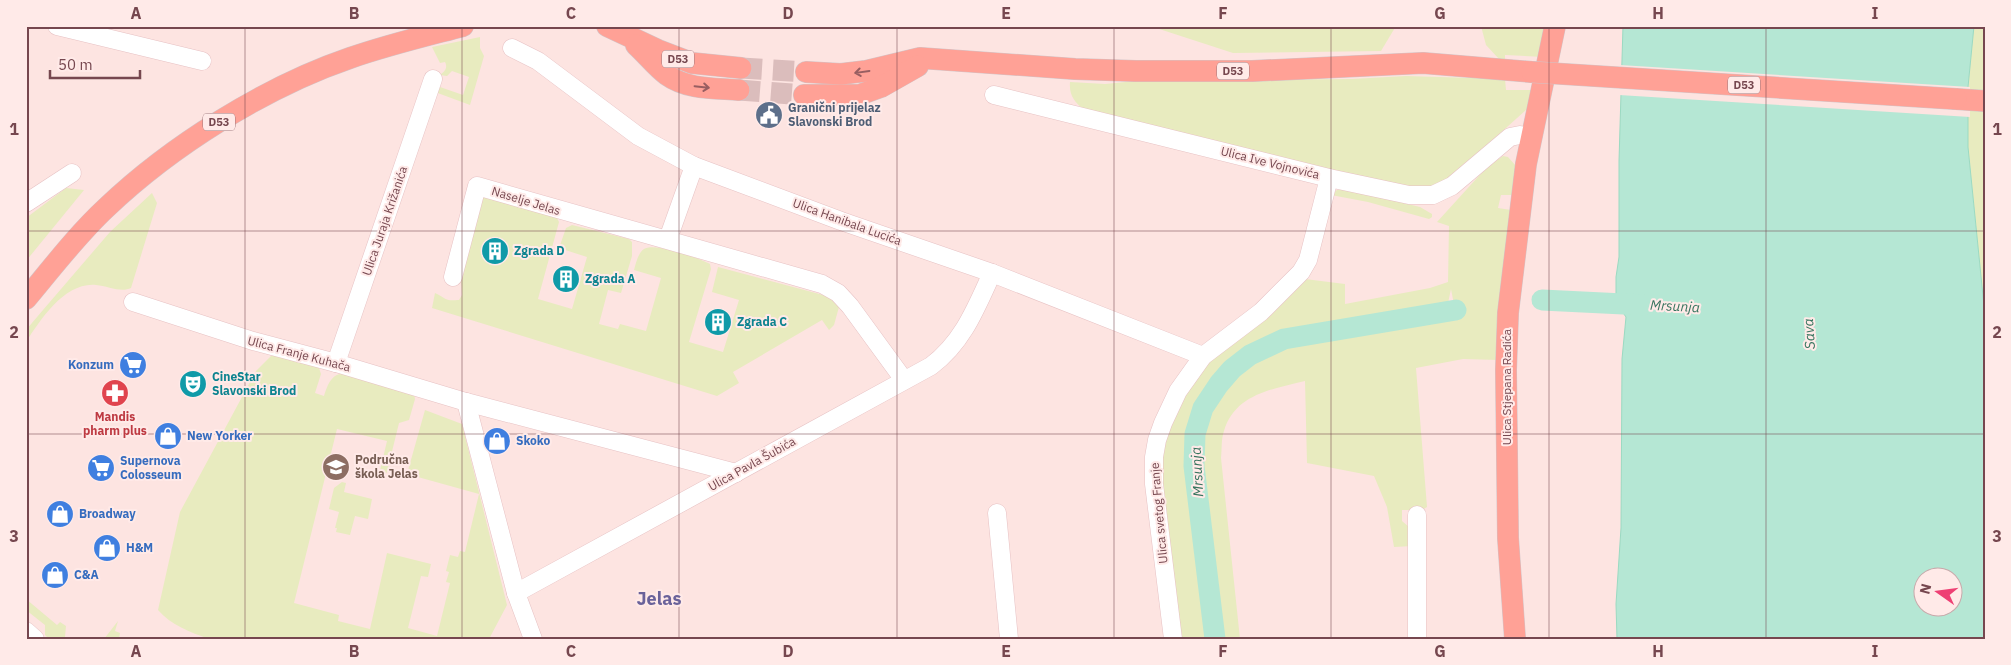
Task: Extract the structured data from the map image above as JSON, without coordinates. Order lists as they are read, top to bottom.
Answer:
{
  "streets": {
    "main road": ["D53", "Ulica Stjepana Radića"],
    "street": [
      "Ulica Ive Vojnovića",
      "Naselje Jelas",
      "Ulica Juraja Križanića",
      "Ulica Hanibala Lucića",
      "Ulica Franje Kuhača",
      "Ulica Pavla Šubića",
      "Ulica svetog Franje"
    ]
  },
  "crossings": [
    ["Ulica Ive Vojnovića", "Ulica Stjepana Radića"],
    ["Ulica Ive Vojnovića", "Ulica svetog Franje"],
    ["Naselje Jelas", "Ulica Pavla Šubića"],
    ["Ulica Juraja Križanića", "Ulica Franje Kuhača"],
    ["Ulica Hanibala Lucića", "Ulica Pavla Šubića"],
    ["Ulica Hanibala Lucića", "Ulica svetog Franje"],
    ["Ulica Franje Kuhača", "Ulica Pavla Šubića"]
  ],
  "districts": ["Jelas"],
  "water": ["Mrsunja", "Sava"],
  "places": {
    "public building": ["Granični prijelaz Slavonski Brod"],
    "building": ["Zgrada D", "Zgrada A", "Zgrada C"],
    "supermarket": ["Konzum", "Supernova Colosseum"],
    "theatre": ["CineStar Slavonski Brod"],
    "pharmacy": ["Mandis pharm plus"],
    "shop": [
      "New Yorker",
      "Skoko",
      "Broadway",
      "H&M",
      "C&A"
    ],
    "school or university": ["Područna škola Jelas"]
  },
  "scale_bar": "50 m",
  "north": "left",
  "grid": {
    "columns": [
      "A",
      "B",
      "C",
      "D",
      "E",
      "F",
      "G",
      "H",
      "I"
    ],
    "rows": ["1", "2", "3"]
  }
}
